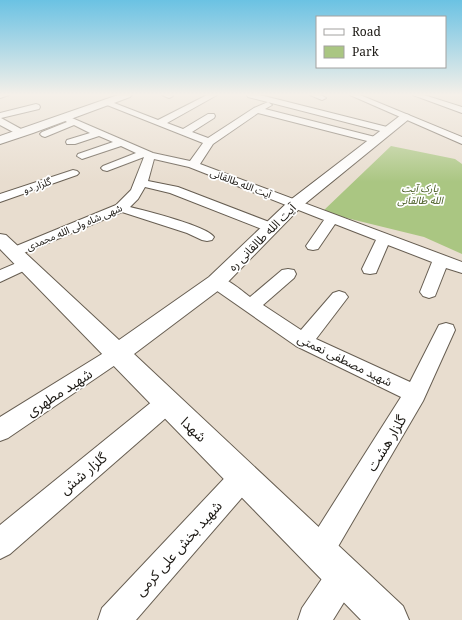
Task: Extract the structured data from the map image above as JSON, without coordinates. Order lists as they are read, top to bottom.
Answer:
{
  "streets": {
    "street": [
      "آیت الله طالقانی",
      "گلزار دو",
      "شهی شاه ولی الله محمدی",
      "آیت الله طالقانی ره",
      "شهید مصطفی نعمتی",
      "شهید مطهری",
      "شهدا",
      "گلزار هشت",
      "گلزار شش",
      "شهید بخش علی کرمی"
    ]
  },
  "crossings": [
    ["آیت الله طالقانی", "شهی شاه ولی الله محمدی"],
    ["آیت الله طالقانی", "آیت الله طالقانی ره"],
    ["شهی شاه ولی الله محمدی", "شهدا"],
    ["آیت الله طالقانی ره", "شهید مصطفی نعمتی"],
    ["آیت الله طالقانی ره", "شهید مطهری"],
    ["آیت الله طالقانی ره", "شهدا"],
    ["شهید مصطفی نعمتی", "گلزار هشت"],
    ["شهید مطهری", "شهدا"],
    ["شهدا", "گلزار هشت"],
    ["شهدا", "گلزار شش"],
    ["شهدا", "شهید بخش علی کرمی"]
  ],
  "parks": ["پارک آیت الله طالقانی"],
  "legend": ["Road", "Park"]
}
